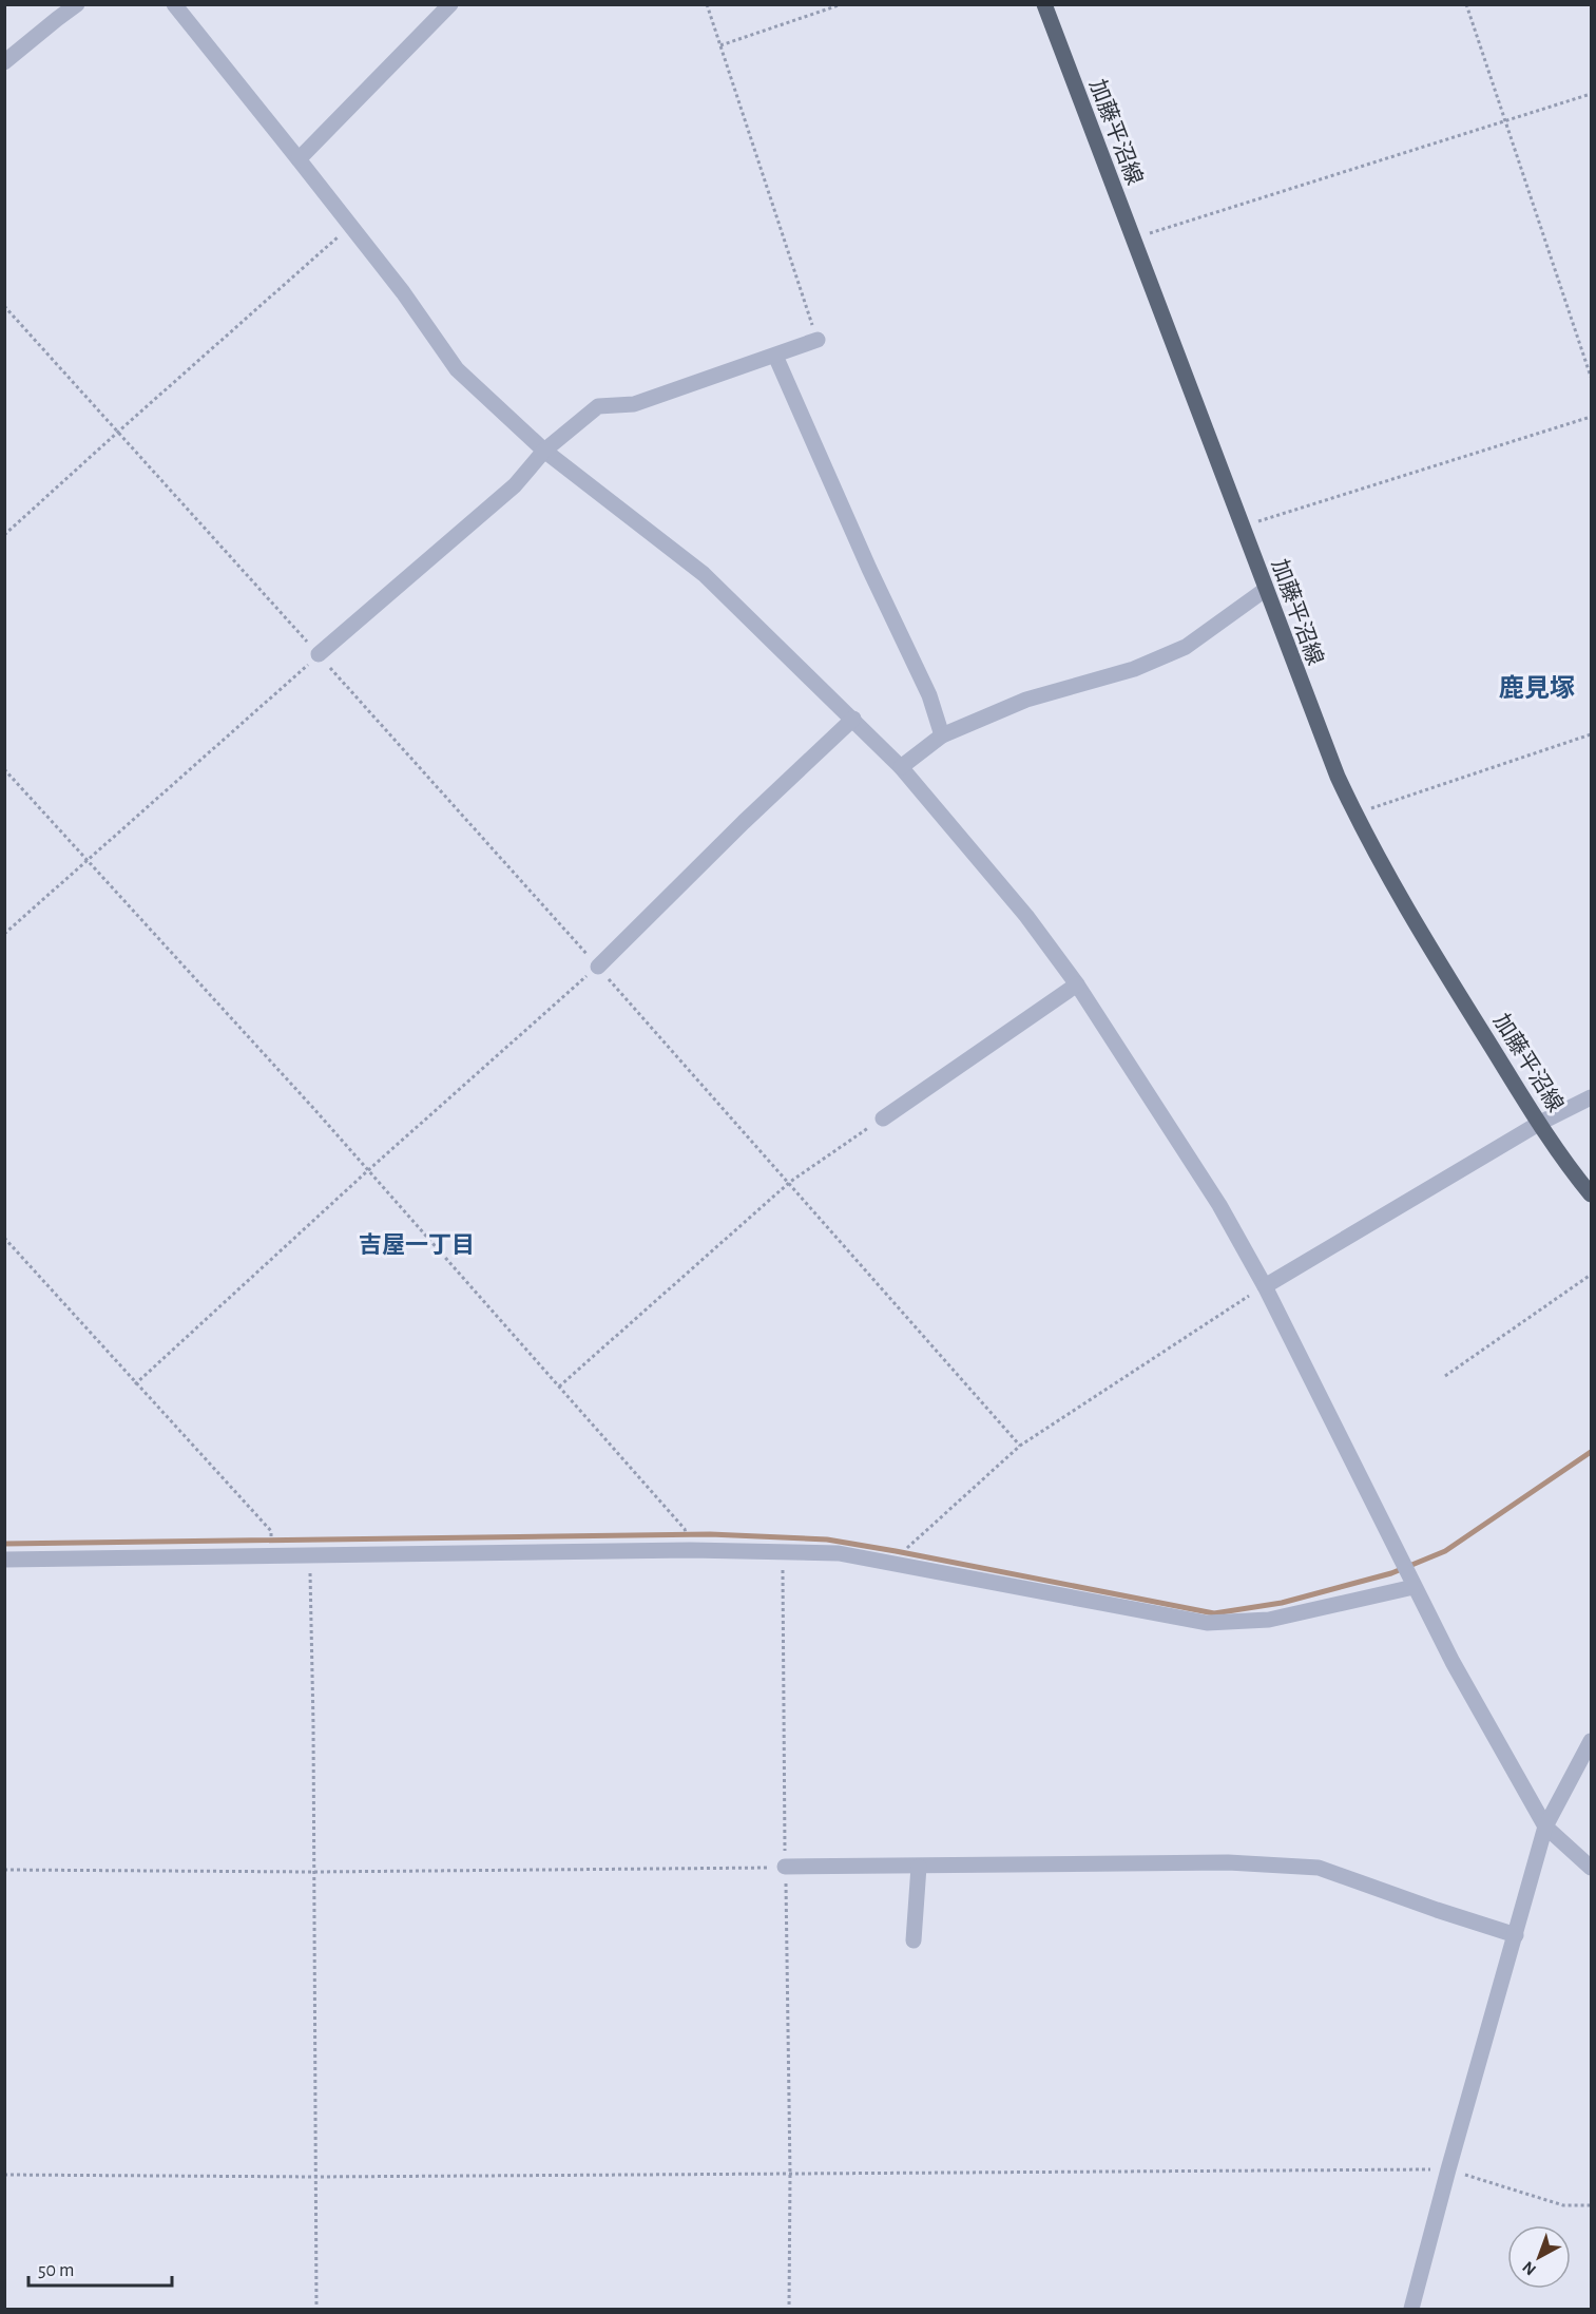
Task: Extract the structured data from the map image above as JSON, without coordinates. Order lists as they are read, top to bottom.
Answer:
{
  "streets": {
    "main road": ["加藤平沼線"]
  },
  "districts": ["鹿見塚", "吉屋一丁目"],
  "scale_bar": "50 m",
  "north": "bottom left"
}
